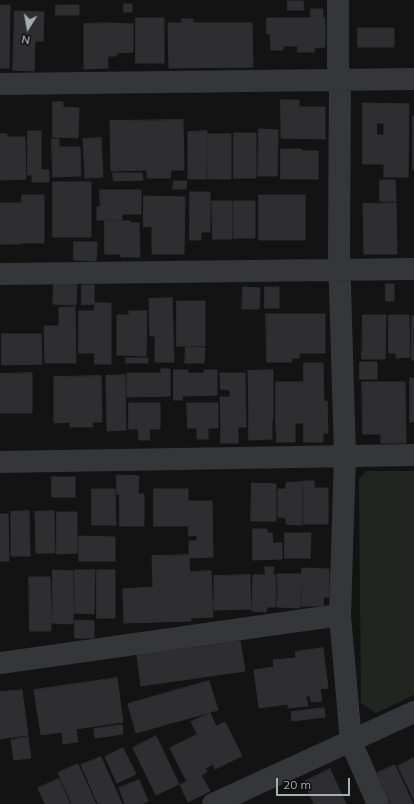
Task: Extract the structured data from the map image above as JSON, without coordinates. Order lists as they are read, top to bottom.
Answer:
{
  "scale_bar": "20 m",
  "north": "bottom"
}
